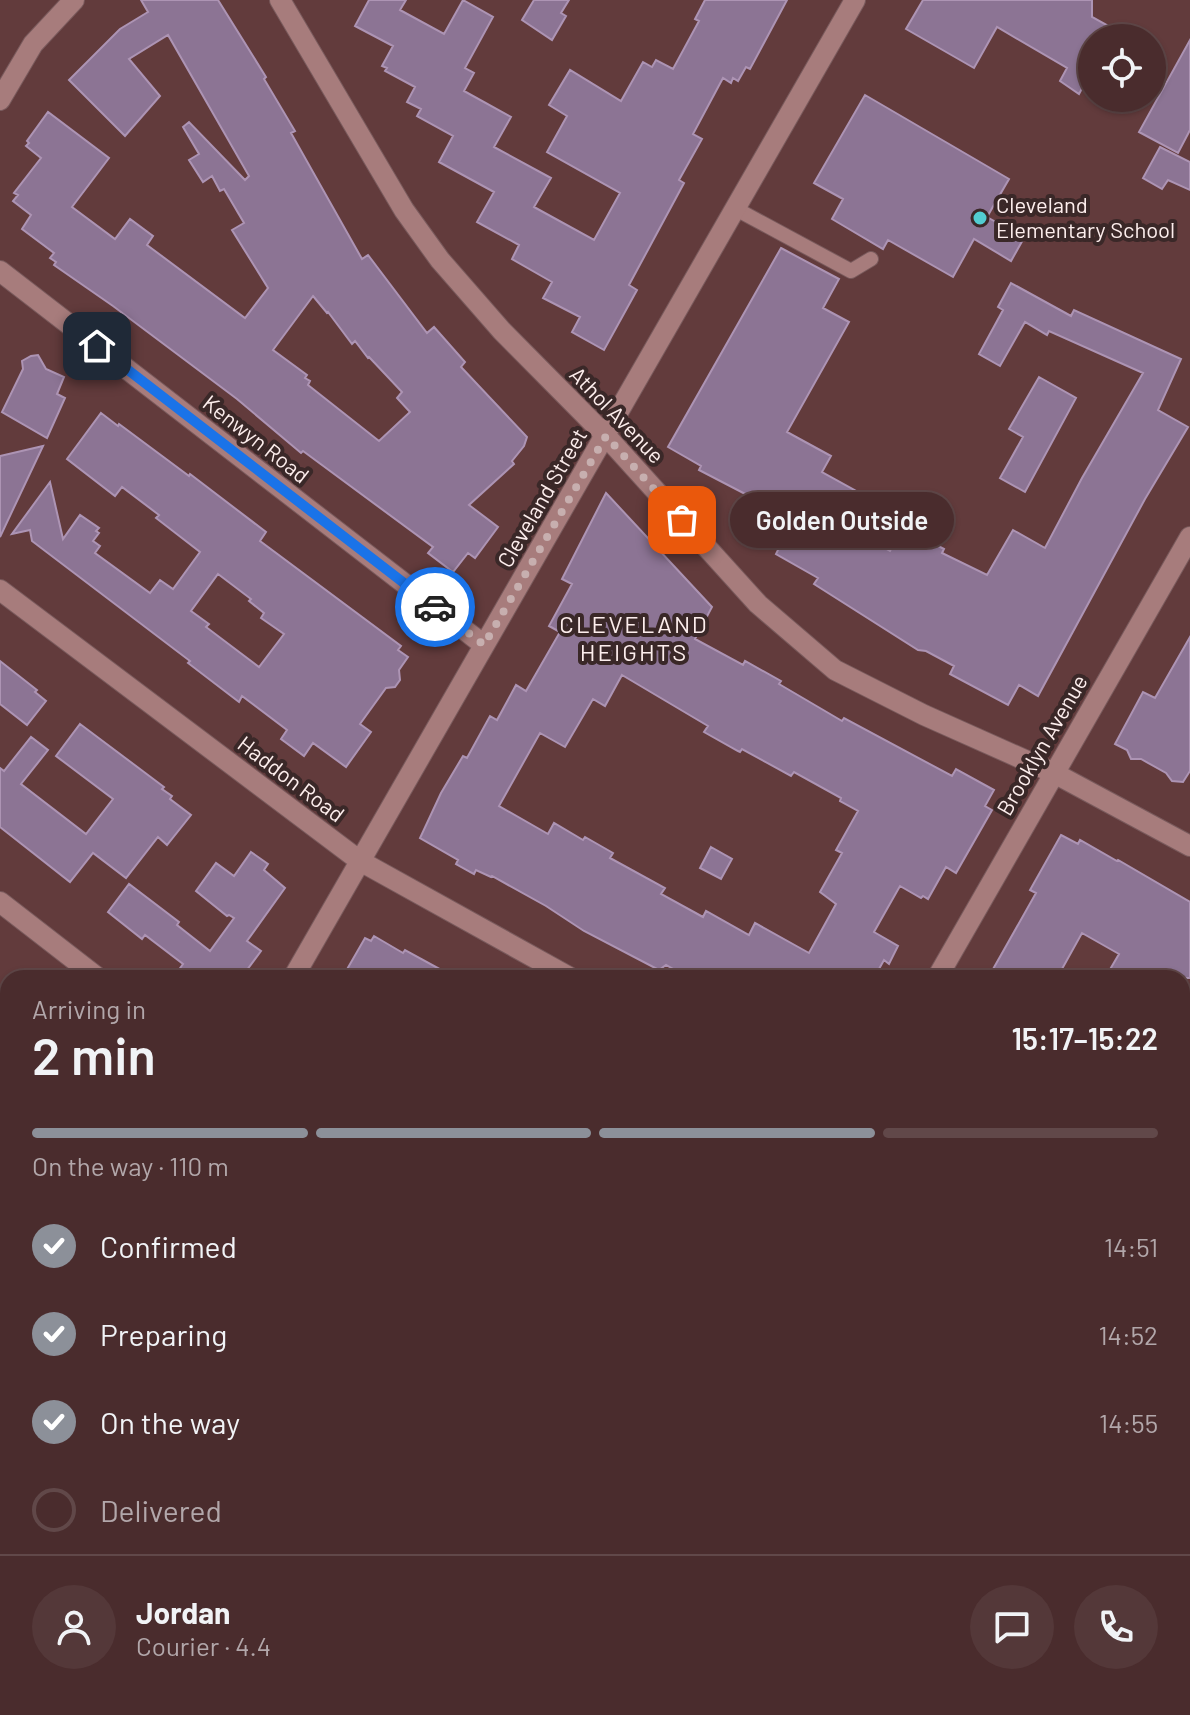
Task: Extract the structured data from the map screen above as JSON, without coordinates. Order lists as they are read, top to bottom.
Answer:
{
  "streets": {
    "street": [
      "Athol Avenue",
      "Kenwyn Road",
      "Cleveland Street",
      "Brooklyn Avenue",
      "Haddon Road"
    ]
  },
  "crossings": [
    ["Athol Avenue", "Cleveland Street"],
    ["Athol Avenue", "Brooklyn Avenue"],
    ["Kenwyn Road", "Cleveland Street"],
    ["Cleveland Street", "Haddon Road"]
  ],
  "districts": ["CLEVELAND HEIGHTS"],
  "places": ["Cleveland Elementary School", "Golden Outside"],
  "page": {
    "bubble": "Golden Outside",
    "heading": ["2 min", "Arriving in", "15:17–15:22"],
    "panel": ["Jordan", "Courier · 4.4"],
    "bar": "On the way · 110 m",
    "list": [
      ["Confirmed", "14:51"],
      ["Preparing", "14:52"],
      ["On the way", "14:55"],
      "Delivered"
    ]
  }
}
